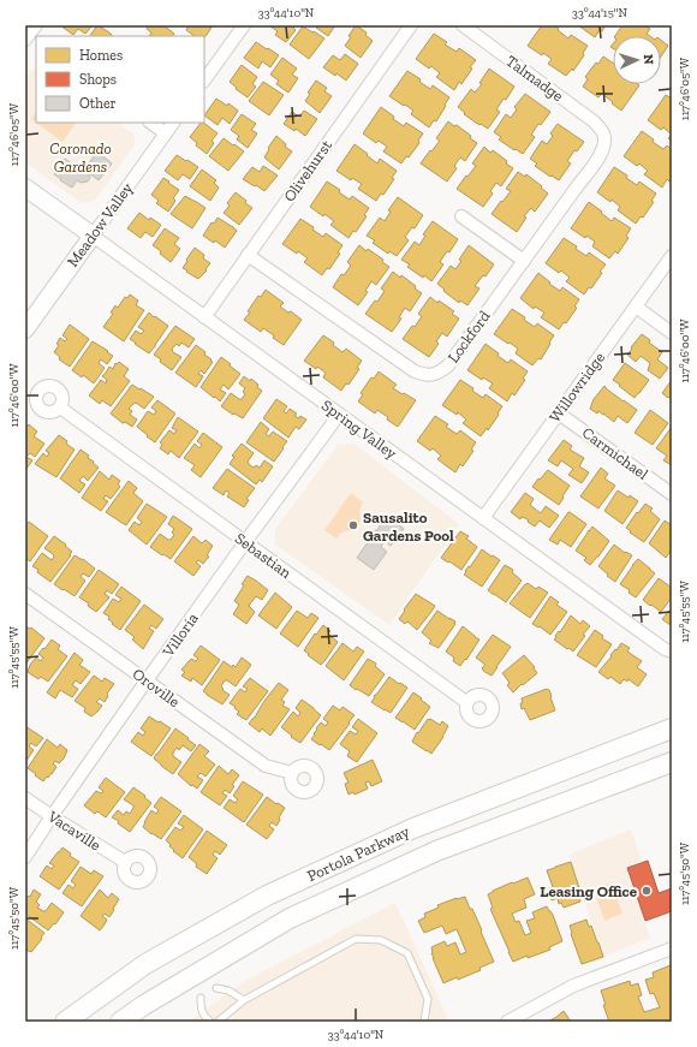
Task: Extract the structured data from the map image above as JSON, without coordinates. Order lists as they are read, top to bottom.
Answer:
{
  "streets": {
    "main road": ["Portola Parkway"],
    "street": [
      "Talmadge",
      "Olivehurst",
      "Meadow Valley",
      "Lockford",
      "Willowridge",
      "Spring Valley",
      "Carmichael",
      "Sebastian",
      "Villoria",
      "Oroville",
      "Vacaville"
    ]
  },
  "crossings": [
    ["Talmadge", "Lockford"],
    ["Olivehurst", "Lockford"],
    ["Olivehurst", "Spring Valley"],
    ["Meadow Valley", "Spring Valley"],
    ["Willowridge", "Spring Valley"],
    ["Willowridge", "Carmichael"],
    ["Spring Valley", "Villoria"],
    ["Sebastian", "Villoria"],
    ["Villoria", "Oroville"],
    ["Villoria", "Vacaville"]
  ],
  "parks": ["Coronado Gardens"],
  "places": ["Sausalito Gardens Pool", "Leasing Office"],
  "legend": ["Homes", "Shops", "Other"],
  "north": "right",
  "coordinates": [
    "33°44'10\"N",
    "33°44'15\"N",
    "117°46'05\"W",
    "117°46'00\"W",
    "117°45'55\"W",
    "117°45'50\"W"
  ]
}
